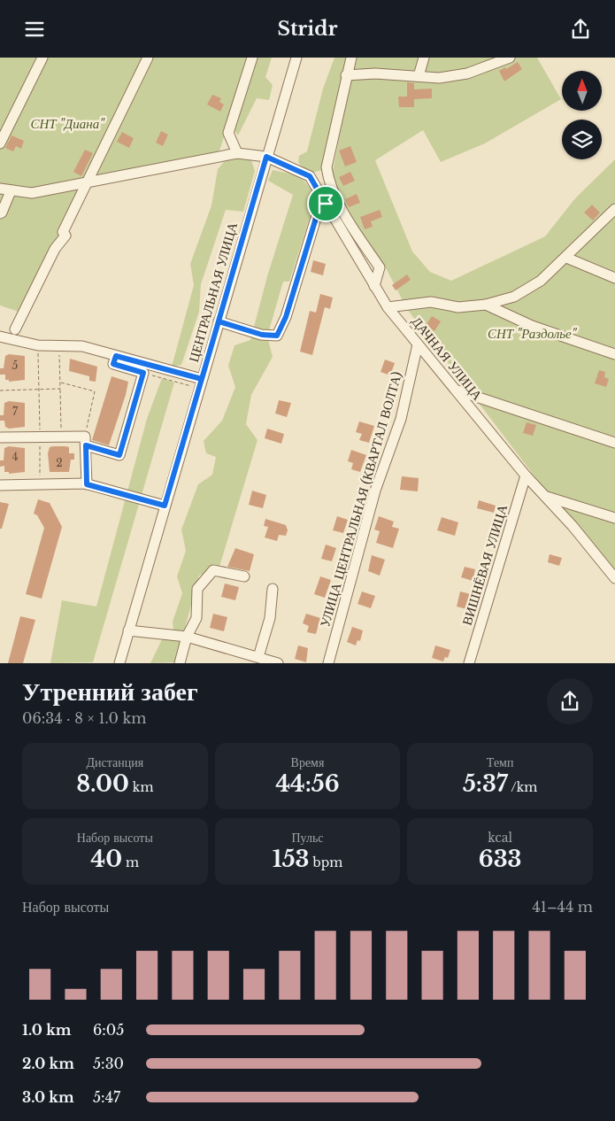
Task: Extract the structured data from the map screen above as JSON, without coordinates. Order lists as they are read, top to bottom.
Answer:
{
  "streets": {
    "street": [
      "ЦЕНТРАЛЬНАЯ УЛИЦА",
      "ДАЧНАЯ УЛИЦА",
      "УЛИЦА ЦЕНТРАЛЬНАЯ (КВАРТАЛ ВОЛТА)",
      "ВИШНЁВАЯ УЛИЦА"
    ]
  },
  "crossings": [
    ["ЦЕНТРАЛЬНАЯ УЛИЦА", "ДАЧНАЯ УЛИЦА"],
    ["ДАЧНАЯ УЛИЦА", "УЛИЦА ЦЕНТРАЛЬНАЯ (КВАРТАЛ ВОЛТА)"],
    ["ДАЧНАЯ УЛИЦА", "ВИШНЁВАЯ УЛИЦА"]
  ],
  "parks": ["СНТ \"Диана\"", "СНТ \"Раздолье\""],
  "house_numbers": [
    "5",
    "7",
    "4",
    "2"
  ],
  "north": "top",
  "page": {
    "header": "Stridr",
    "heading": ["Утренний забег", "06:34 · 8 × 1.0 km"],
    "stats": [
      ["Дистанция", "8.00 km"],
      ["Время", "44:56"],
      ["Темп", "5:37 /km"],
      ["Набор высоты", "40 m"],
      ["Пульс", "153 bpm"],
      ["kcal", "633"]
    ],
    "chart": ["Набор высоты", "41–44 m"],
    "list": [
      {
        "name": "1.0 km",
        "note": "6:05"
      },
      {
        "name": "2.0 km",
        "note": "5:30"
      },
      {
        "name": "3.0 km",
        "note": "5:47"
      }
    ]
  }
}
